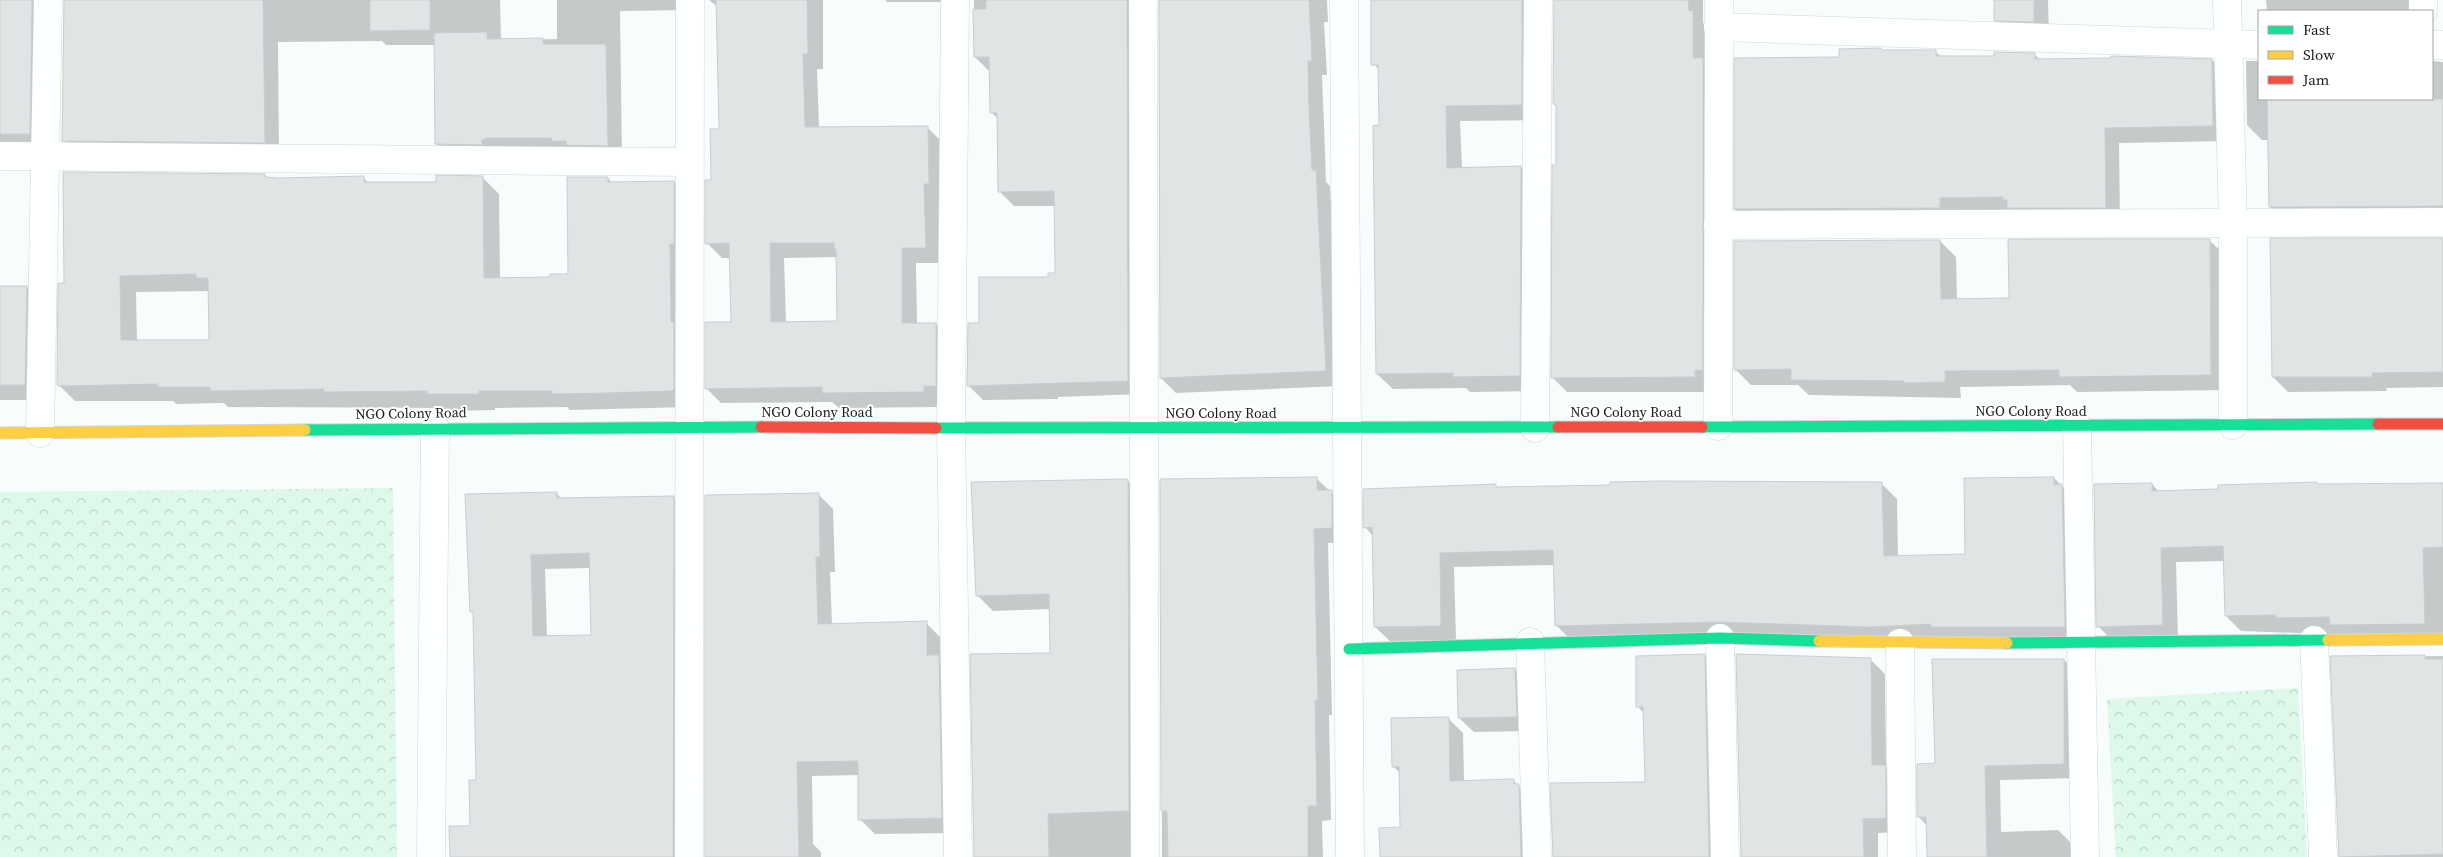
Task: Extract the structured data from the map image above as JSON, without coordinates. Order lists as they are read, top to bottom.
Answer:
{
  "streets": {
    "street": ["NGO Colony Road"]
  },
  "legend": ["Fast", "Slow", "Jam"]
}
